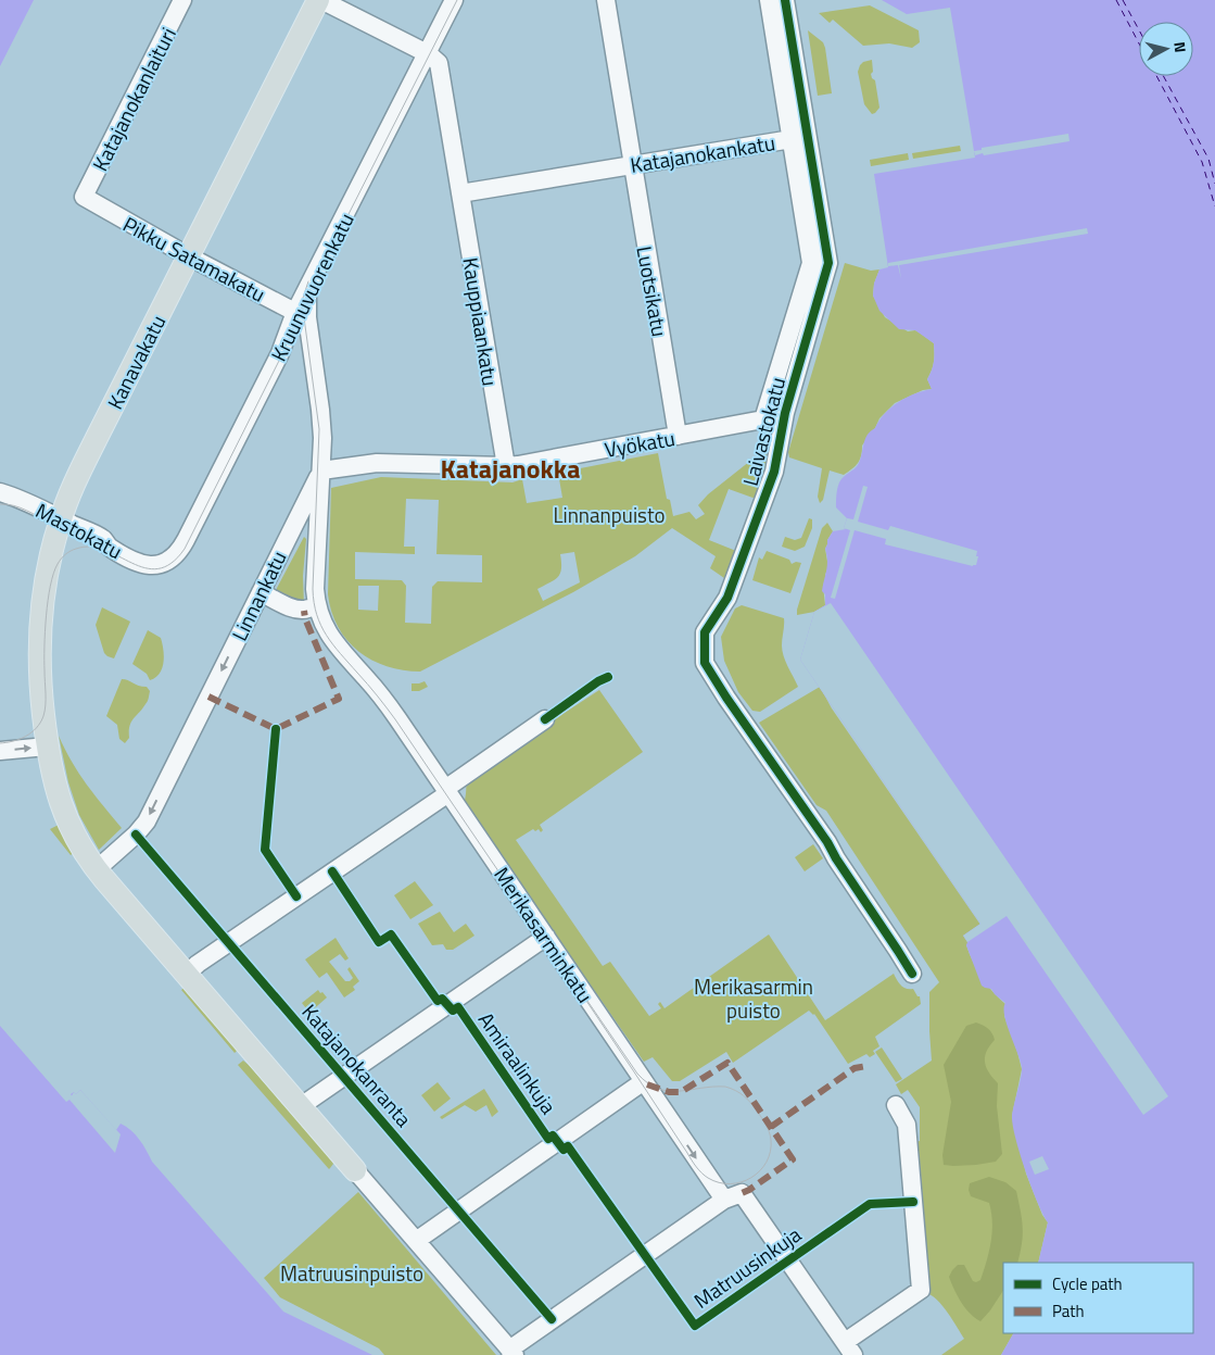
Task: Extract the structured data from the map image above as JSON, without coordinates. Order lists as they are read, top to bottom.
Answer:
{
  "streets": {
    "main road": ["Kanavakatu"],
    "street": [
      "Katajanokanlaituri",
      "Katajanokankatu",
      "Pikku Satamakatu",
      "Kruunuvuorenkatu",
      "Luotsikatu",
      "Kauppiaankatu",
      "Laivastokatu",
      "Vyökatu",
      "Mastokatu",
      "Linnankatu",
      "Merikasarminkatu"
    ],
    "cycle path": ["Amiraalinkuja", "Katajanokanranta"]
  },
  "crossings": [
    ["Katajanokanlaituri", "Pikku Satamakatu"],
    ["Katajanokankatu", "Luotsikatu"],
    ["Katajanokankatu", "Kauppiaankatu"],
    ["Katajanokankatu", "Laivastokatu"],
    ["Pikku Satamakatu", "Kruunuvuorenkatu"],
    ["Pikku Satamakatu", "Kanavakatu"],
    ["Pikku Satamakatu", "Linnankatu"],
    ["Kruunuvuorenkatu", "Kauppiaankatu"],
    ["Kruunuvuorenkatu", "Mastokatu"],
    ["Kruunuvuorenkatu", "Linnankatu"],
    ["Luotsikatu", "Vyökatu"],
    ["Kauppiaankatu", "Vyökatu"],
    ["Kanavakatu", "Mastokatu"],
    ["Laivastokatu", "Vyökatu"],
    ["Vyökatu", "Linnankatu"],
    ["Vyökatu", "Merikasarminkatu"],
    ["Linnankatu", "Merikasarminkatu"]
  ],
  "districts": ["Katajanokka"],
  "parks": ["Linnanpuisto", "Merikasarmin puisto", "Matruusinpuisto"],
  "legend": ["Cycle path", "Path"],
  "north": "right"
}
